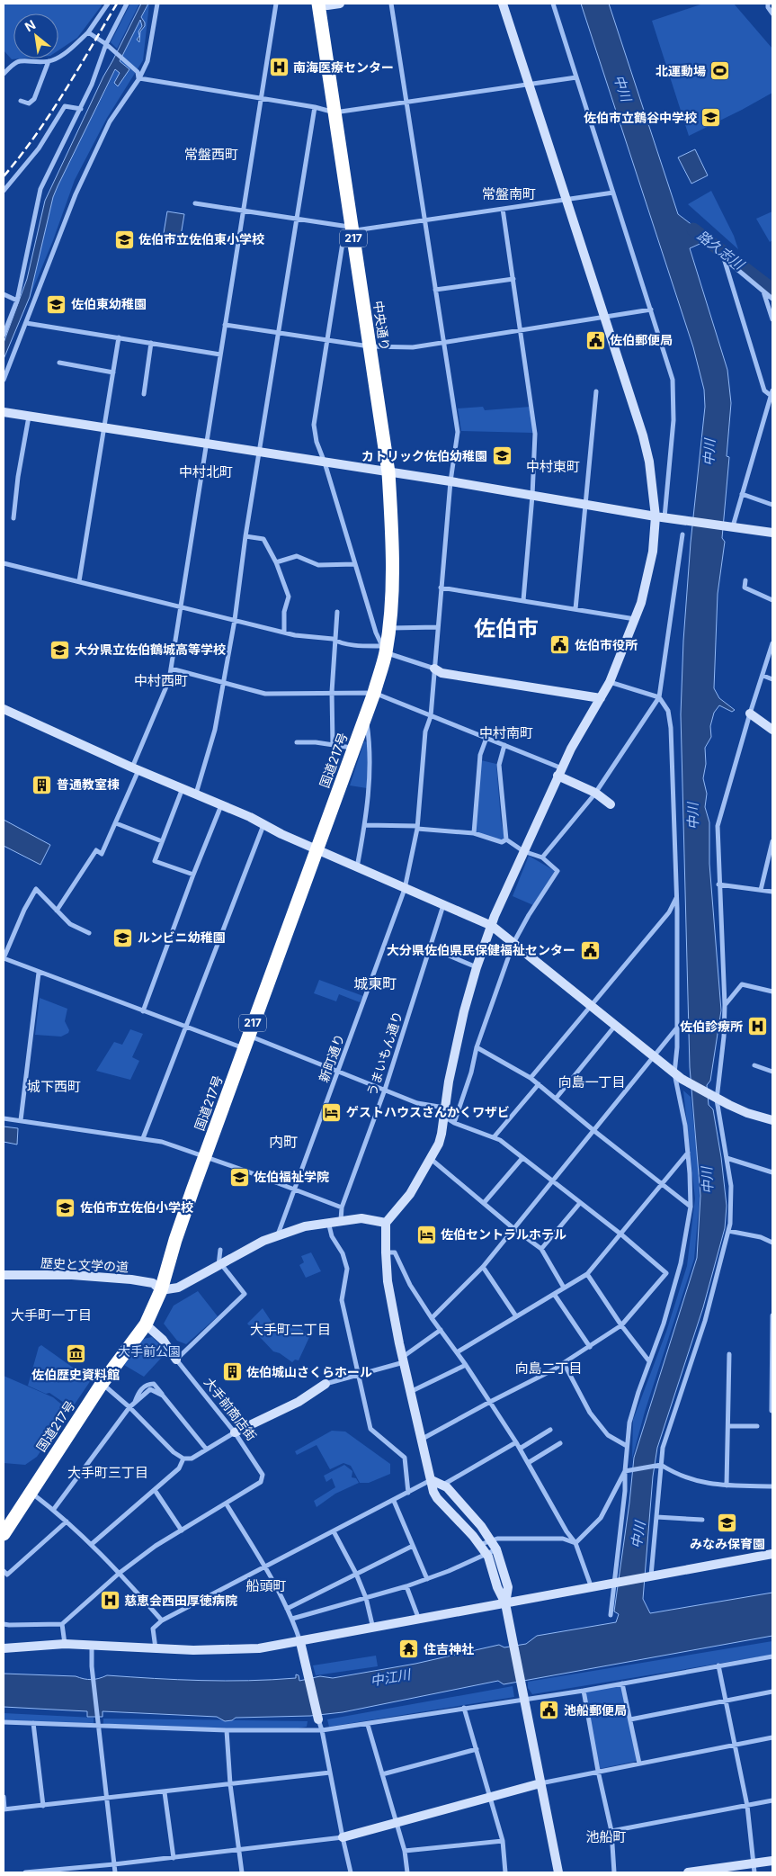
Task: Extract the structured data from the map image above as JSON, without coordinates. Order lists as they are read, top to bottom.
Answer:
{
  "streets": {
    "highway": ["217", "中央通り", "国道217号"],
    "street": [
      "うまいもん通り",
      "新町通り",
      "歴史と文学の道",
      "大手前商店街"
    ]
  },
  "crossings": [
    ["中央通り", "国道217号"],
    ["国道217号", "歴史と文学の道"],
    ["国道217号", "大手前商店街"]
  ],
  "districts": [
    "常盤西町",
    "常盤南町",
    "中村東町",
    "中村北町",
    "佐伯市",
    "中村西町",
    "中村南町",
    "城東町",
    "向島一丁目",
    "城下西町",
    "内町",
    "大手町一丁目",
    "大手町二丁目",
    "向島二丁目",
    "大手町三丁目",
    "船頭町",
    "池船町"
  ],
  "water": ["中川", "路久志川", "中江川"],
  "parks": ["大手前公園"],
  "places": {
    "hospital": ["南海医療センター", "佐伯診療所", "慈恵会西田厚徳病院"],
    "sports": ["北運動場"],
    "school or university": [
      "佐伯市立鶴谷中学校",
      "佐伯市立佐伯東小学校",
      "佐伯東幼稚園",
      "カトリック佐伯幼稚園",
      "大分県立佐伯鶴城高等学校",
      "ルンビニ幼稚園",
      "佐伯福祉学院",
      "佐伯市立佐伯小学校",
      "みなみ保育園"
    ],
    "public building": [
      "佐伯郵便局",
      "佐伯市役所",
      "大分県佐伯県民保健福祉センター",
      "池船郵便局"
    ],
    "building": ["普通教室棟", "佐伯城山さくらホール"],
    "hotel": ["ゲストハウスさんかくワザビ", "佐伯セントラルホテル"],
    "museum": ["佐伯歴史資料館"],
    "temple": ["住吉神社"]
  },
  "north": "top left"
}
